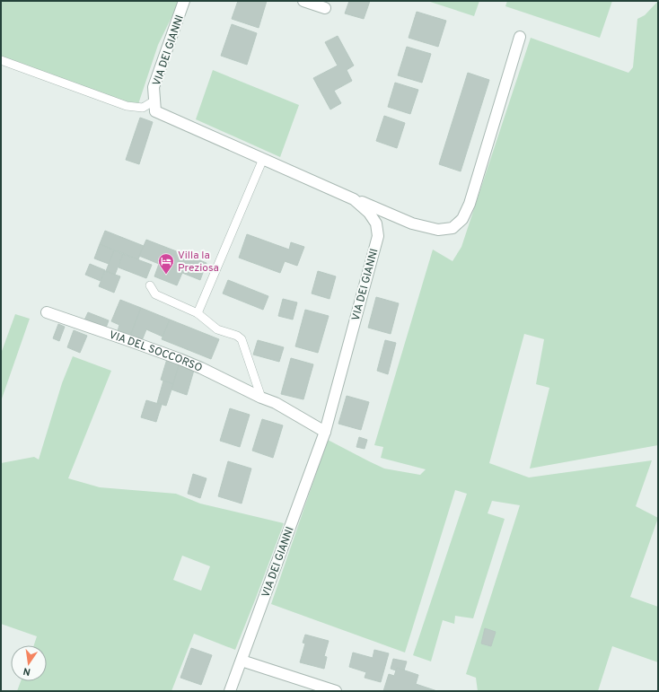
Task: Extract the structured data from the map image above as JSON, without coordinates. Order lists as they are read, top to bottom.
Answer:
{
  "streets": {
    "street": ["VIA DEI GIANNI", "VIA DEL SOCCORSO"]
  },
  "crossings": [
    ["VIA DEI GIANNI", "VIA DEL SOCCORSO"]
  ],
  "places": {
    "hotel": ["Villa la Preziosa"]
  },
  "north": "bottom"
}
